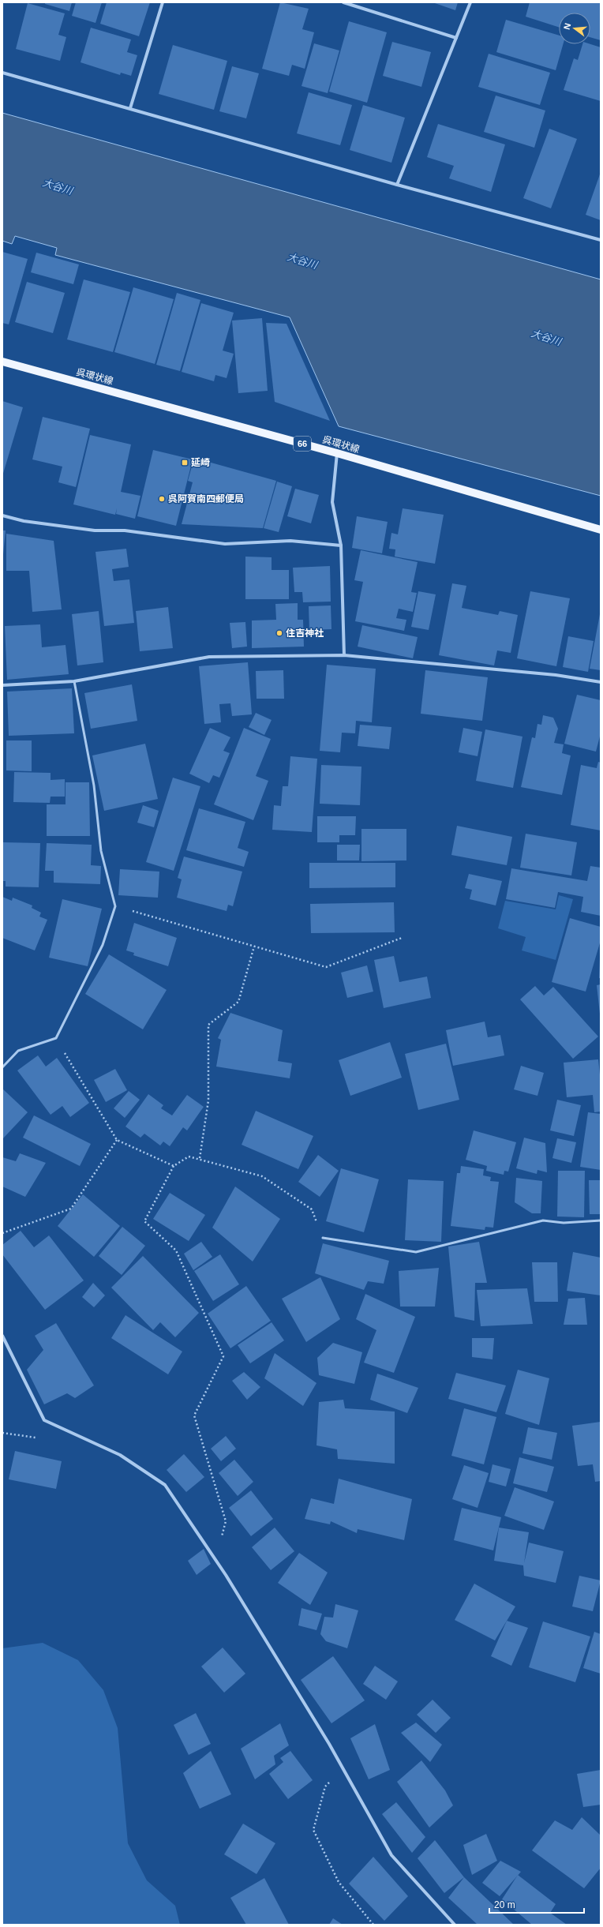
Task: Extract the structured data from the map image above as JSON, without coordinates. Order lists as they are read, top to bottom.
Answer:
{
  "streets": {
    "main road": ["呉環状線", "66"]
  },
  "water": ["大谷川"],
  "places": {
    "transit": ["延崎"],
    "other": ["呉阿賀南四郵便局", "住吉神社"]
  },
  "scale_bar": "20 m",
  "north": "left"
}
